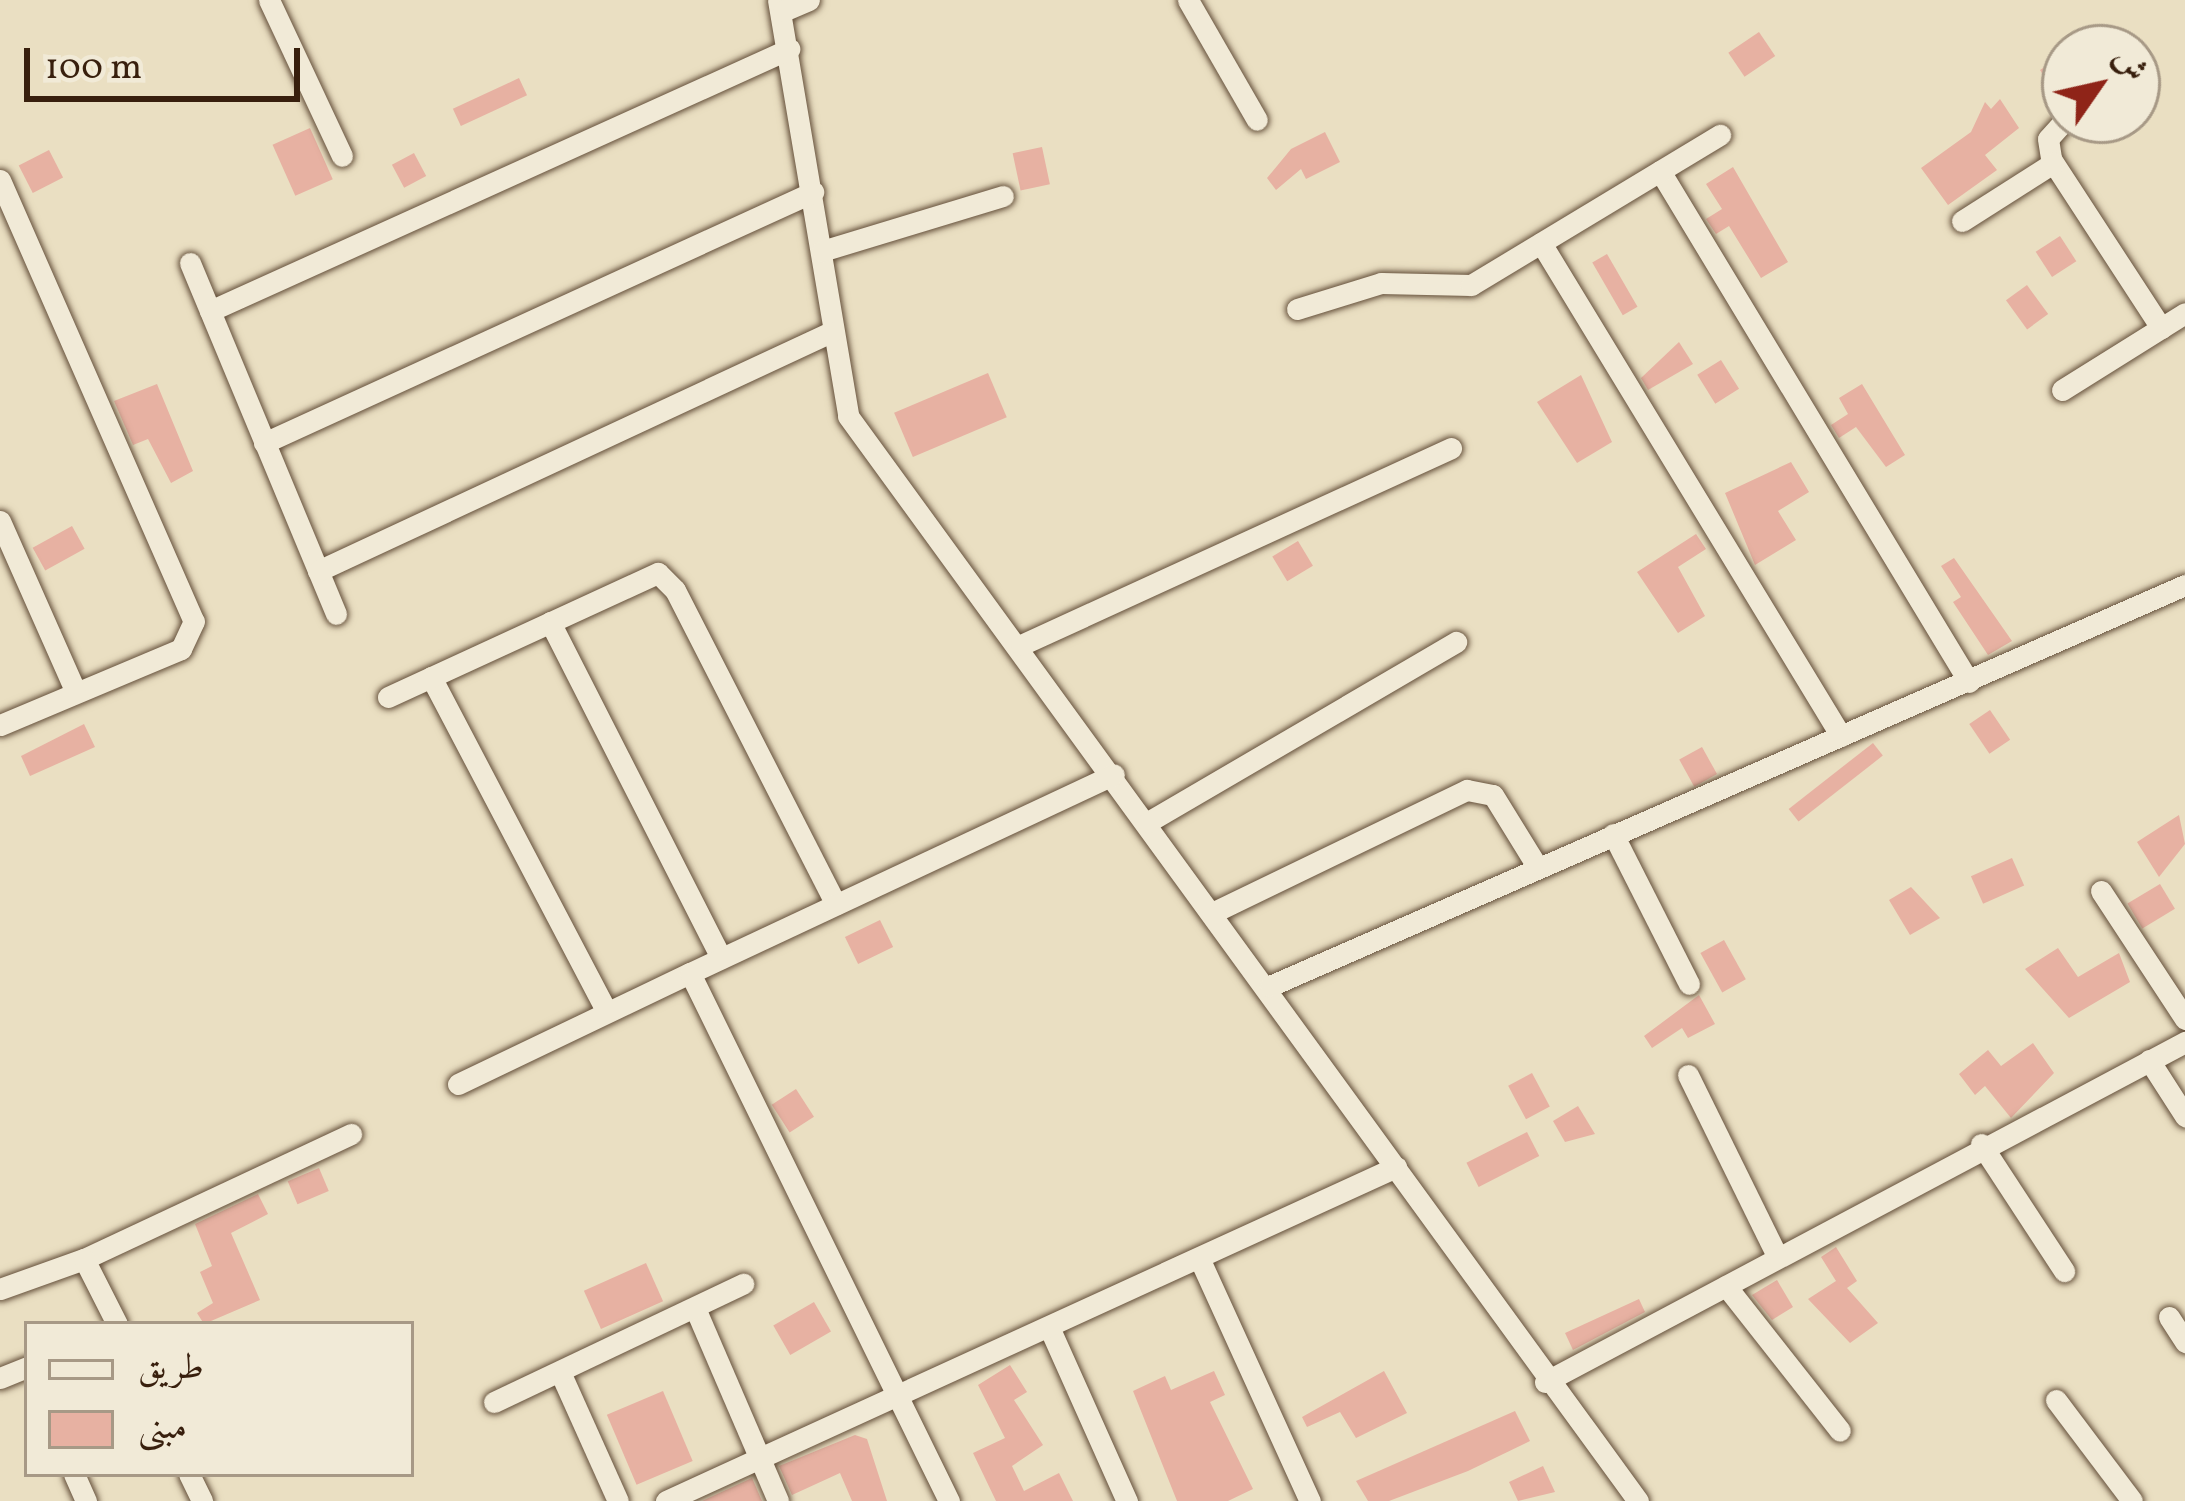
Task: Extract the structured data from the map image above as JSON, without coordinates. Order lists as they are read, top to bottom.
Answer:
{
  "legend": ["طريق", "مبنى"],
  "scale_bar": "100 m",
  "north": "top right"
}
